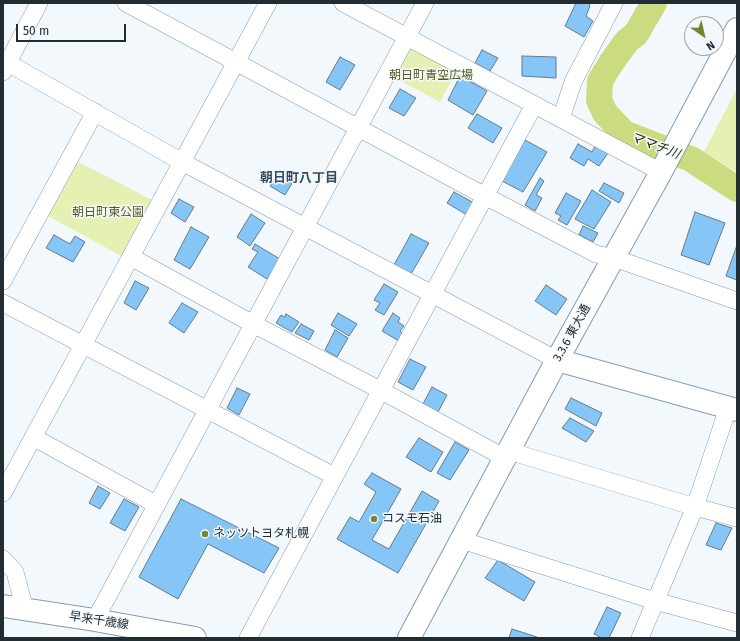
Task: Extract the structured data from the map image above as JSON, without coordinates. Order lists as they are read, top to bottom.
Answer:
{
  "streets": {
    "street": ["3.3.6 東大通", "早来千歳線"]
  },
  "districts": ["朝日町八丁目"],
  "water": ["ママチ川"],
  "parks": ["朝日町青空広場", "朝日町東公園"],
  "places": ["コスモ石油", "ネッツトヨタ札幌"],
  "scale_bar": "50 m",
  "north": "bottom right"
}
